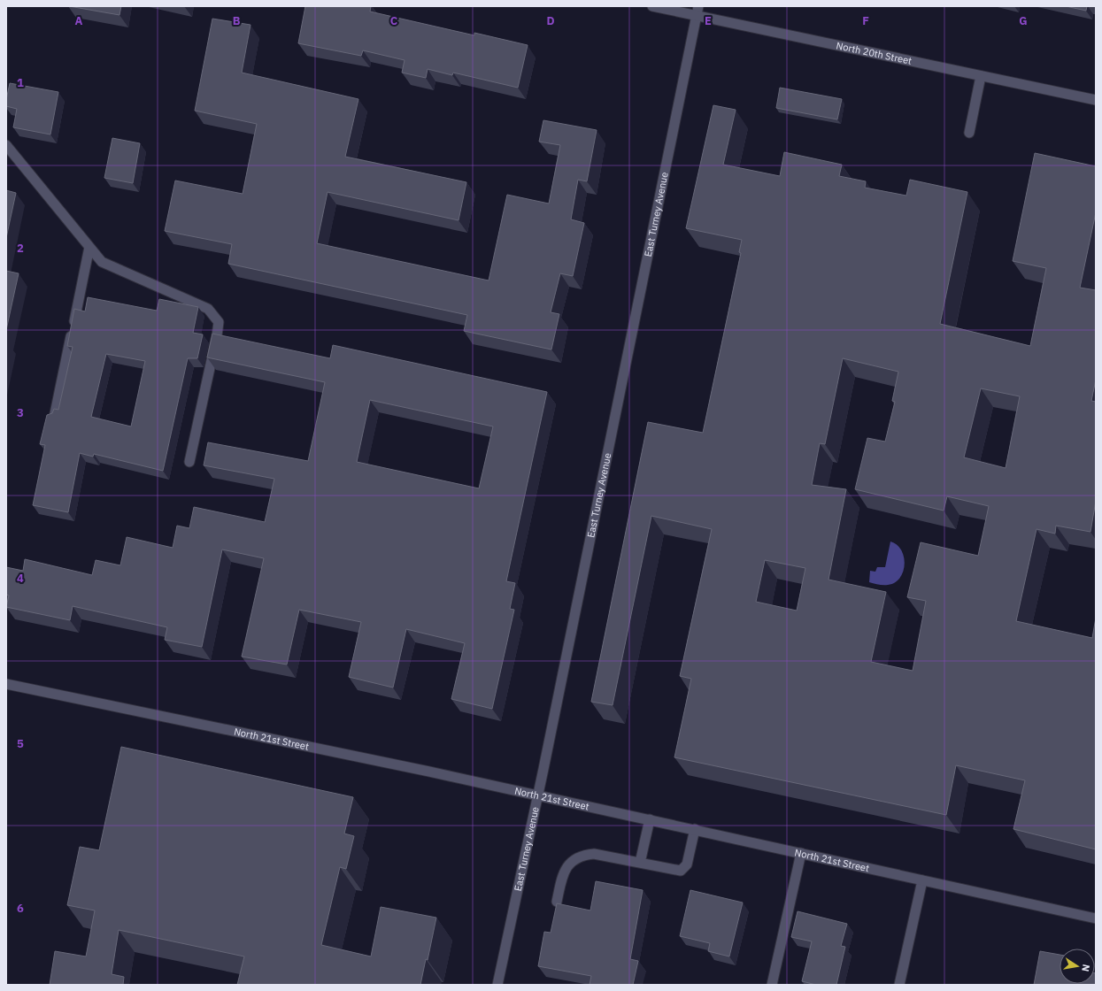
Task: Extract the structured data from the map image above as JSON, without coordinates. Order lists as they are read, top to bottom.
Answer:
{
  "streets": {
    "street": ["North 20th Street", "East Turney Avenue", "North 21st Street"]
  },
  "crossings": [
    ["North 20th Street", "East Turney Avenue"],
    ["East Turney Avenue", "North 21st Street"]
  ],
  "north": "right",
  "grid": {
    "columns": [
      "A",
      "B",
      "C",
      "D",
      "E",
      "F",
      "G"
    ],
    "rows": [
      "1",
      "2",
      "3",
      "4",
      "5",
      "6"
    ]
  }
}
